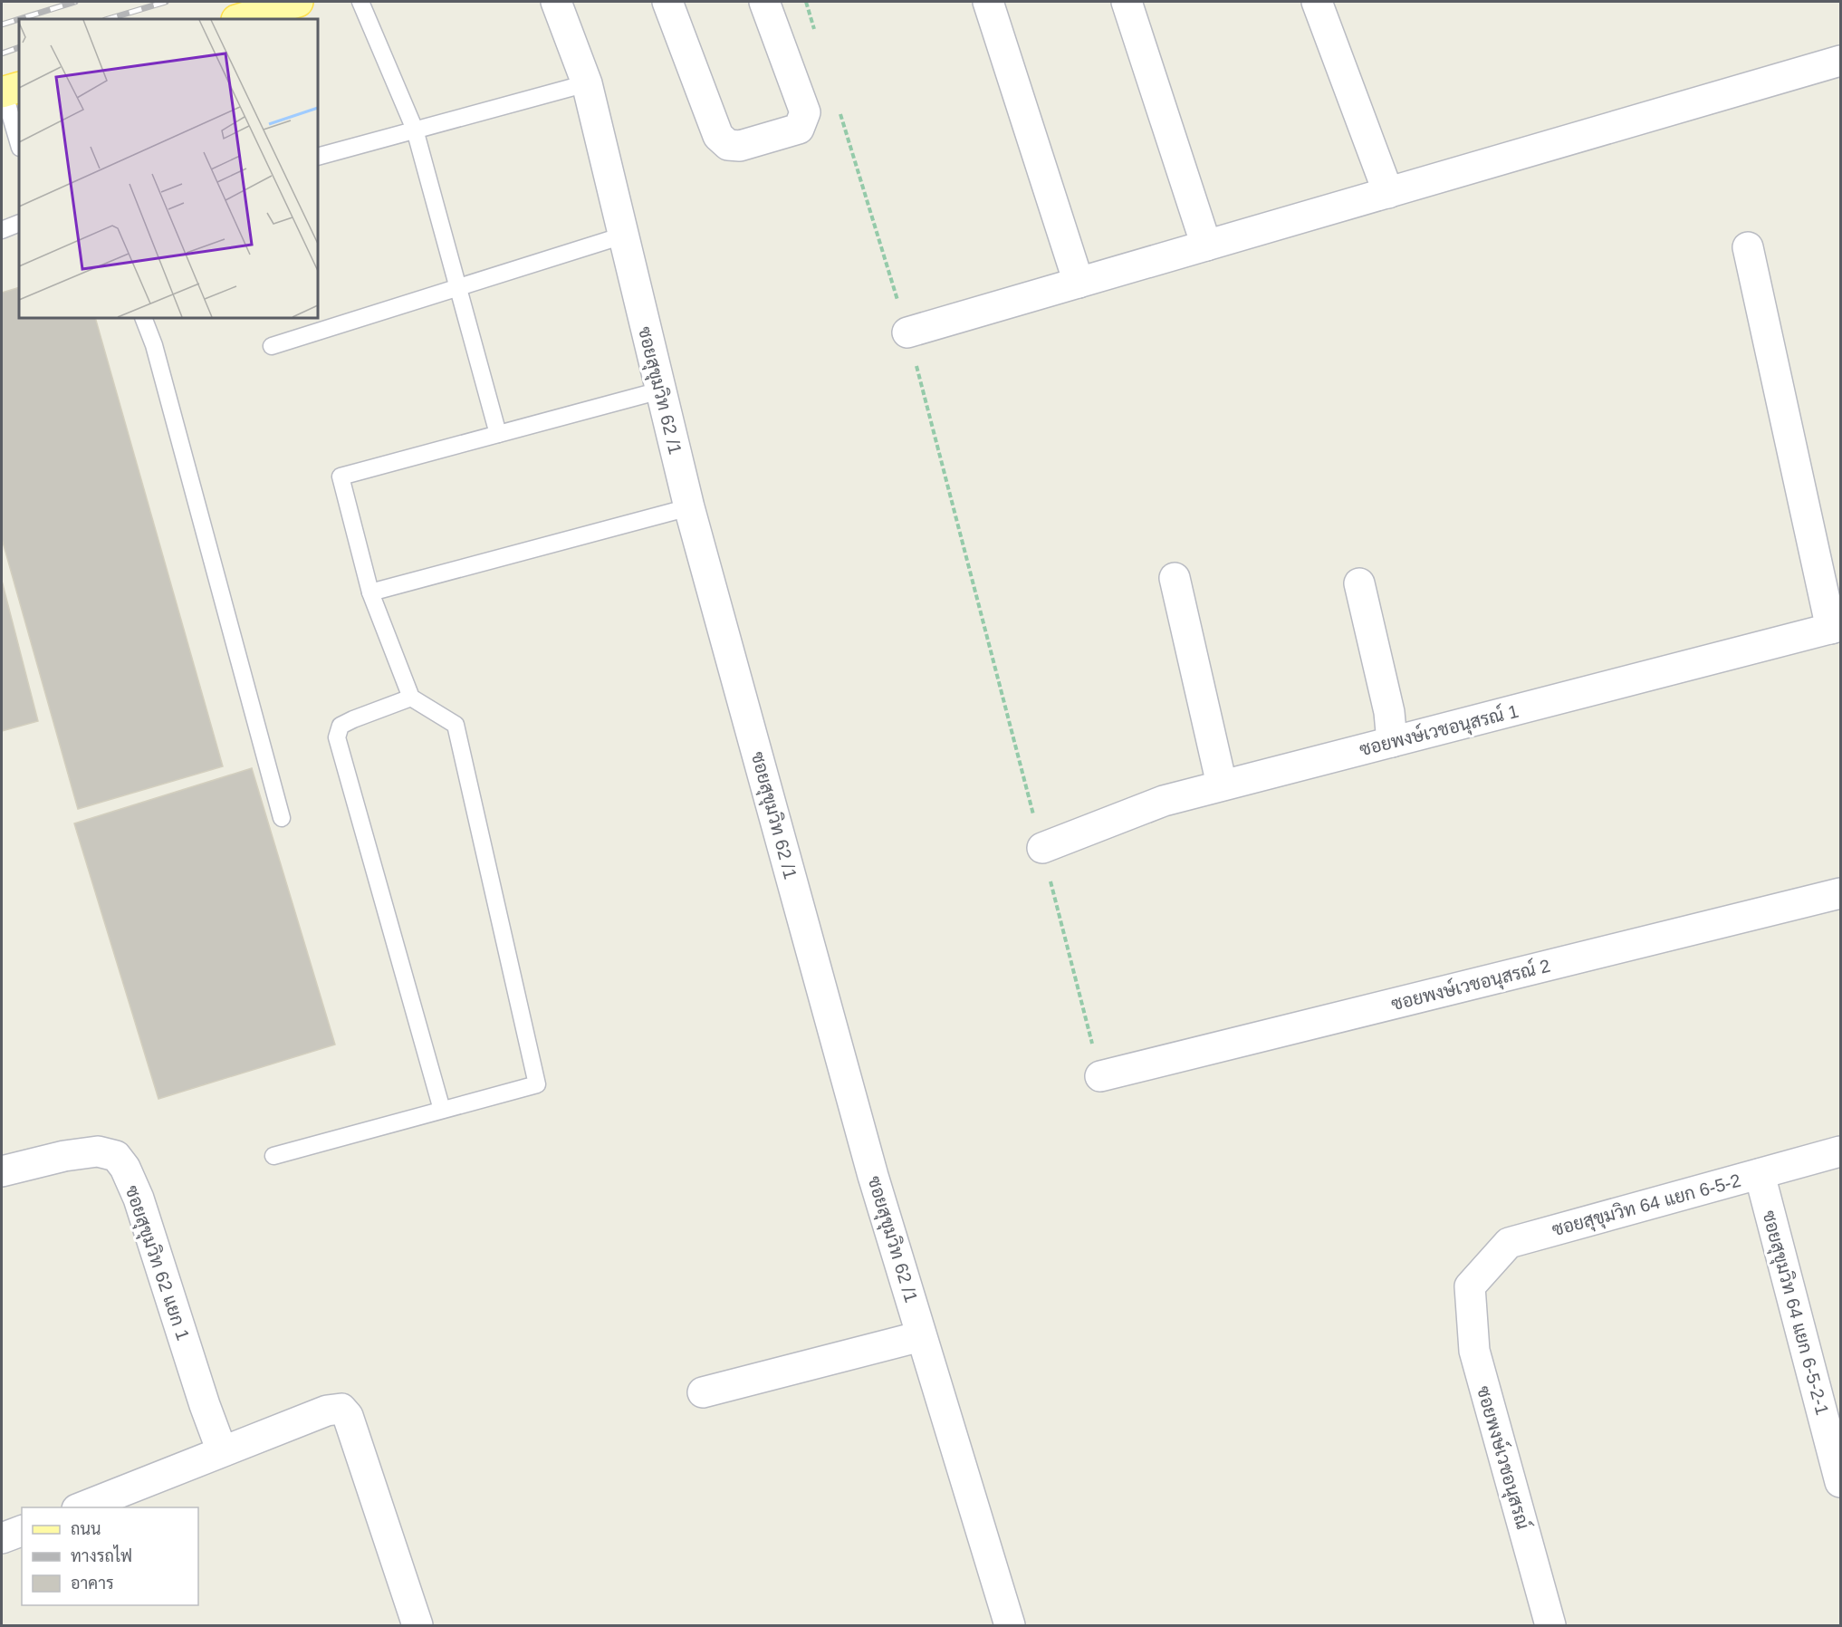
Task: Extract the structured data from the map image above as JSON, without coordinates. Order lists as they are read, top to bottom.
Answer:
{
  "streets": {
    "street": [
      "ซอยสุขุมวิท 62 /1",
      "ซอยพงษ์เวชอนุสรณ์ 1",
      "ซอยพงษ์เวชอนุสรณ์ 2",
      "ซอยสุขุมวิท 64 แยก 6-5-2",
      "ซอยสุขุมวิท 62 แยก 1",
      "ซอยสุขุมวิท 64 แยก 6-5-2-1",
      "ซอยพงษ์เวชอนุสรณ์"
    ]
  },
  "crossings": [
    ["ซอยสุขุมวิท 64 แยก 6-5-2", "ซอยสุขุมวิท 64 แยก 6-5-2-1"],
    ["ซอยสุขุมวิท 64 แยก 6-5-2", "ซอยพงษ์เวชอนุสรณ์"]
  ],
  "legend": ["ถนน", "ทางรถไฟ", "อาคาร"]
}
